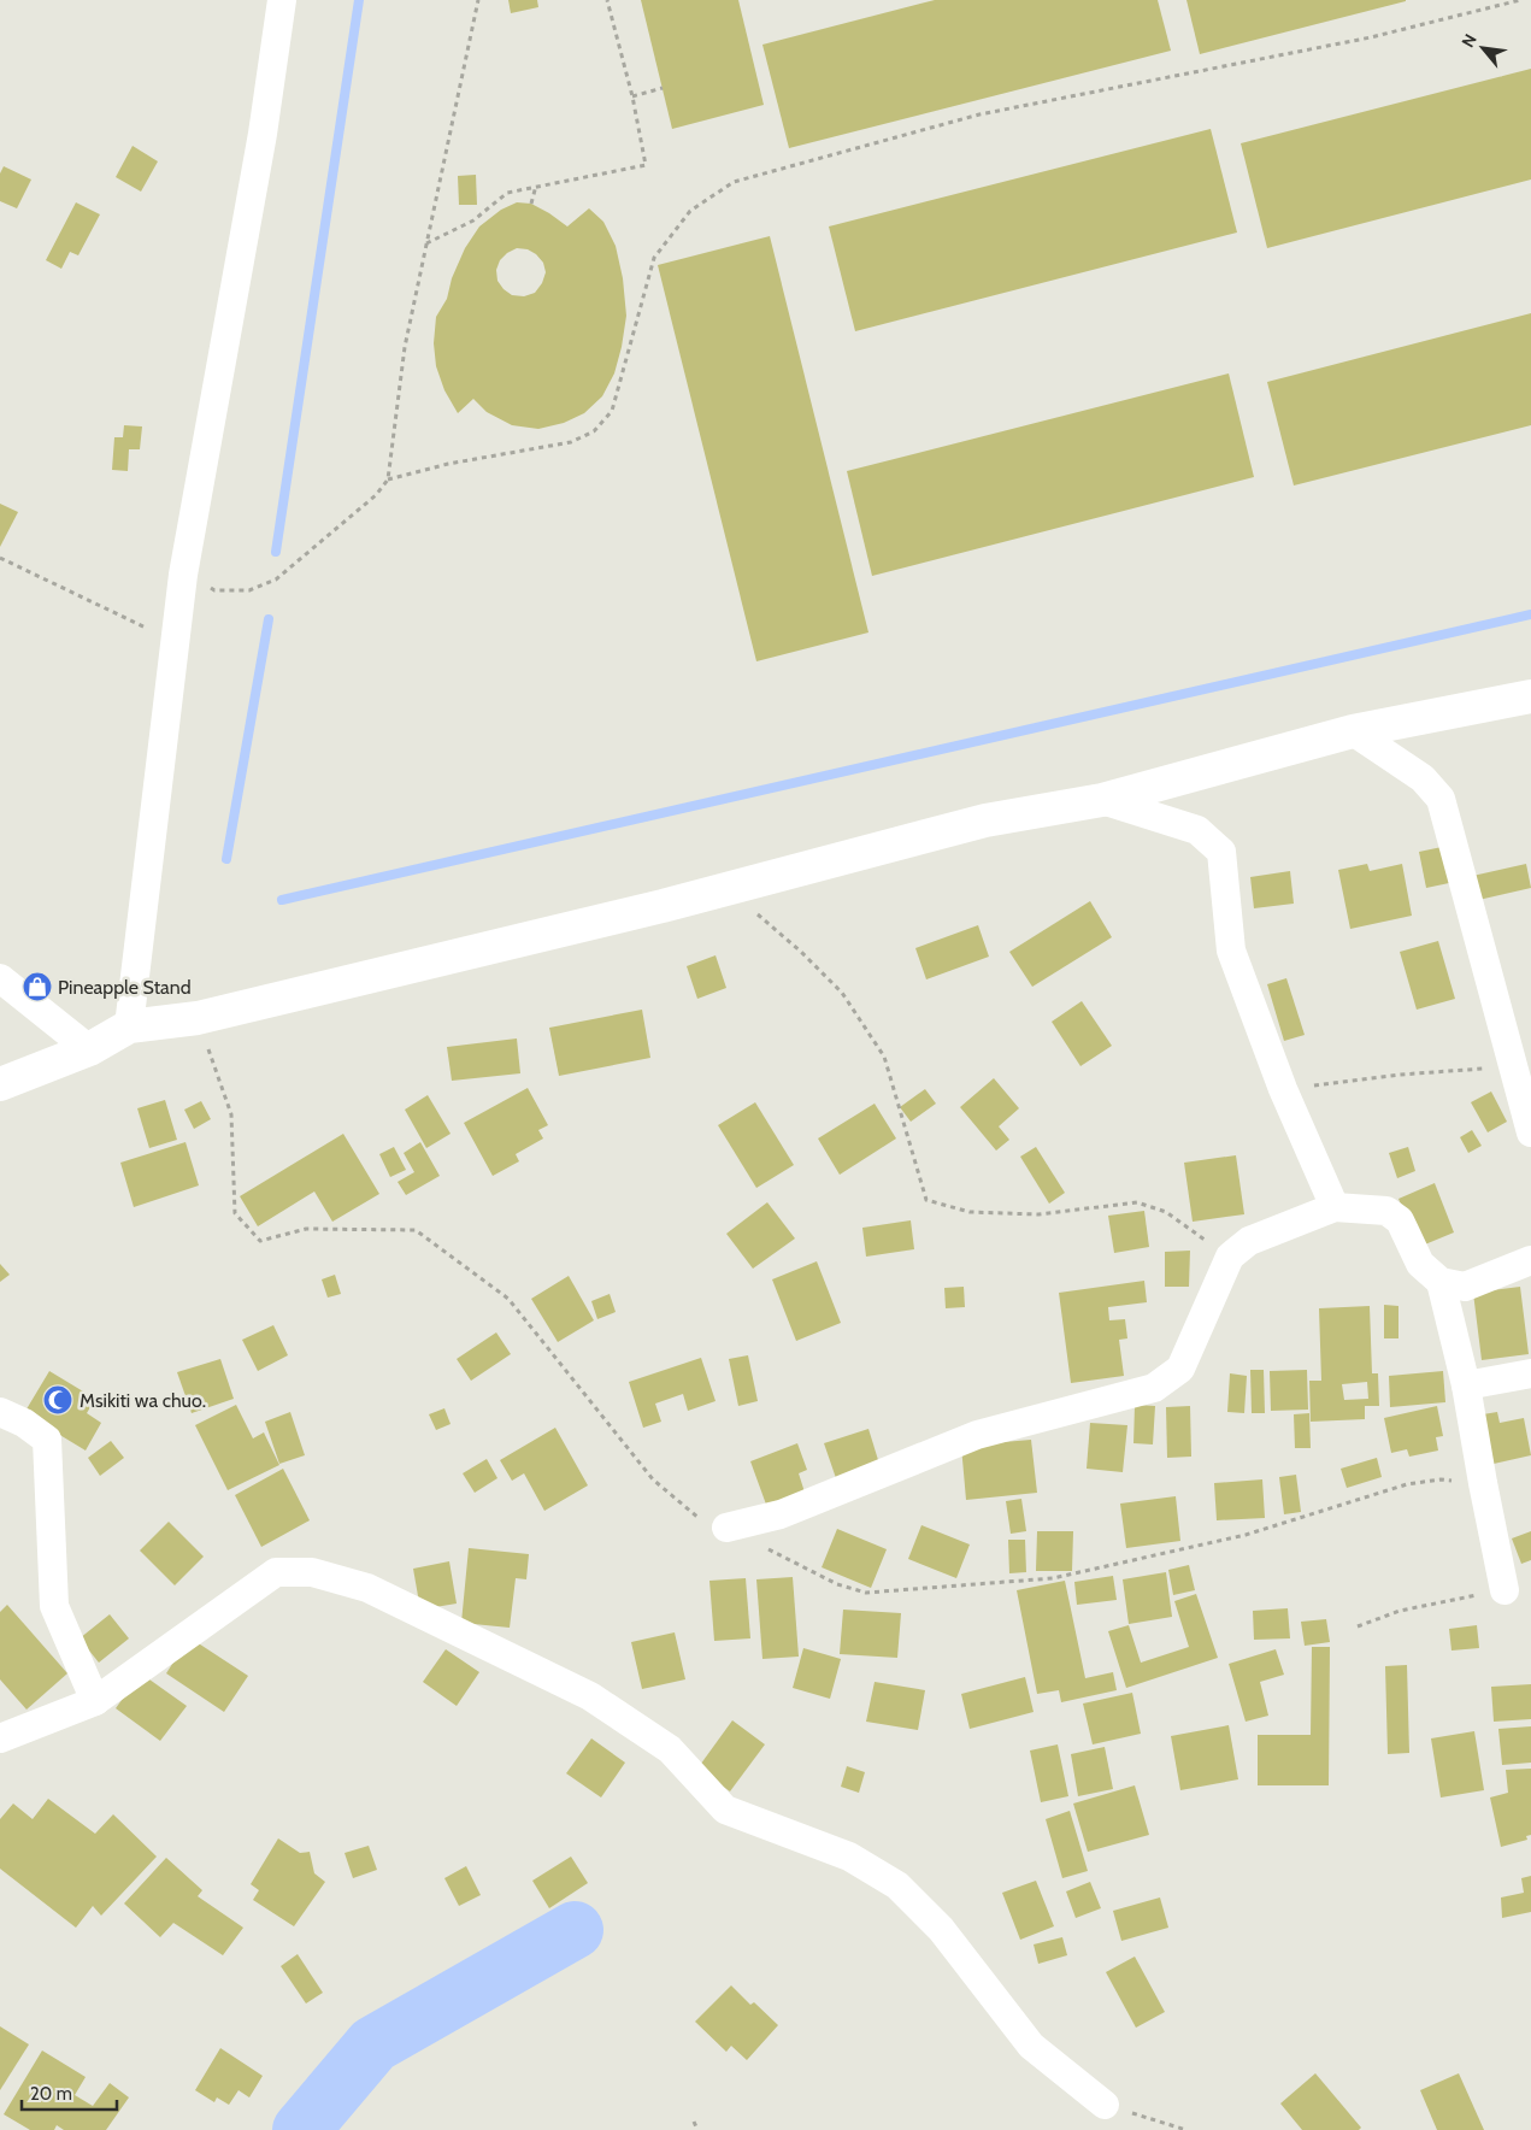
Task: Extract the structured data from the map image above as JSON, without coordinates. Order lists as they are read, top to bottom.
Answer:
{
  "places": {
    "shop": ["Pineapple Stand"],
    "mosque": ["Msikiti wa chuo."]
  },
  "scale_bar": "20 m",
  "north": "top left"
}
